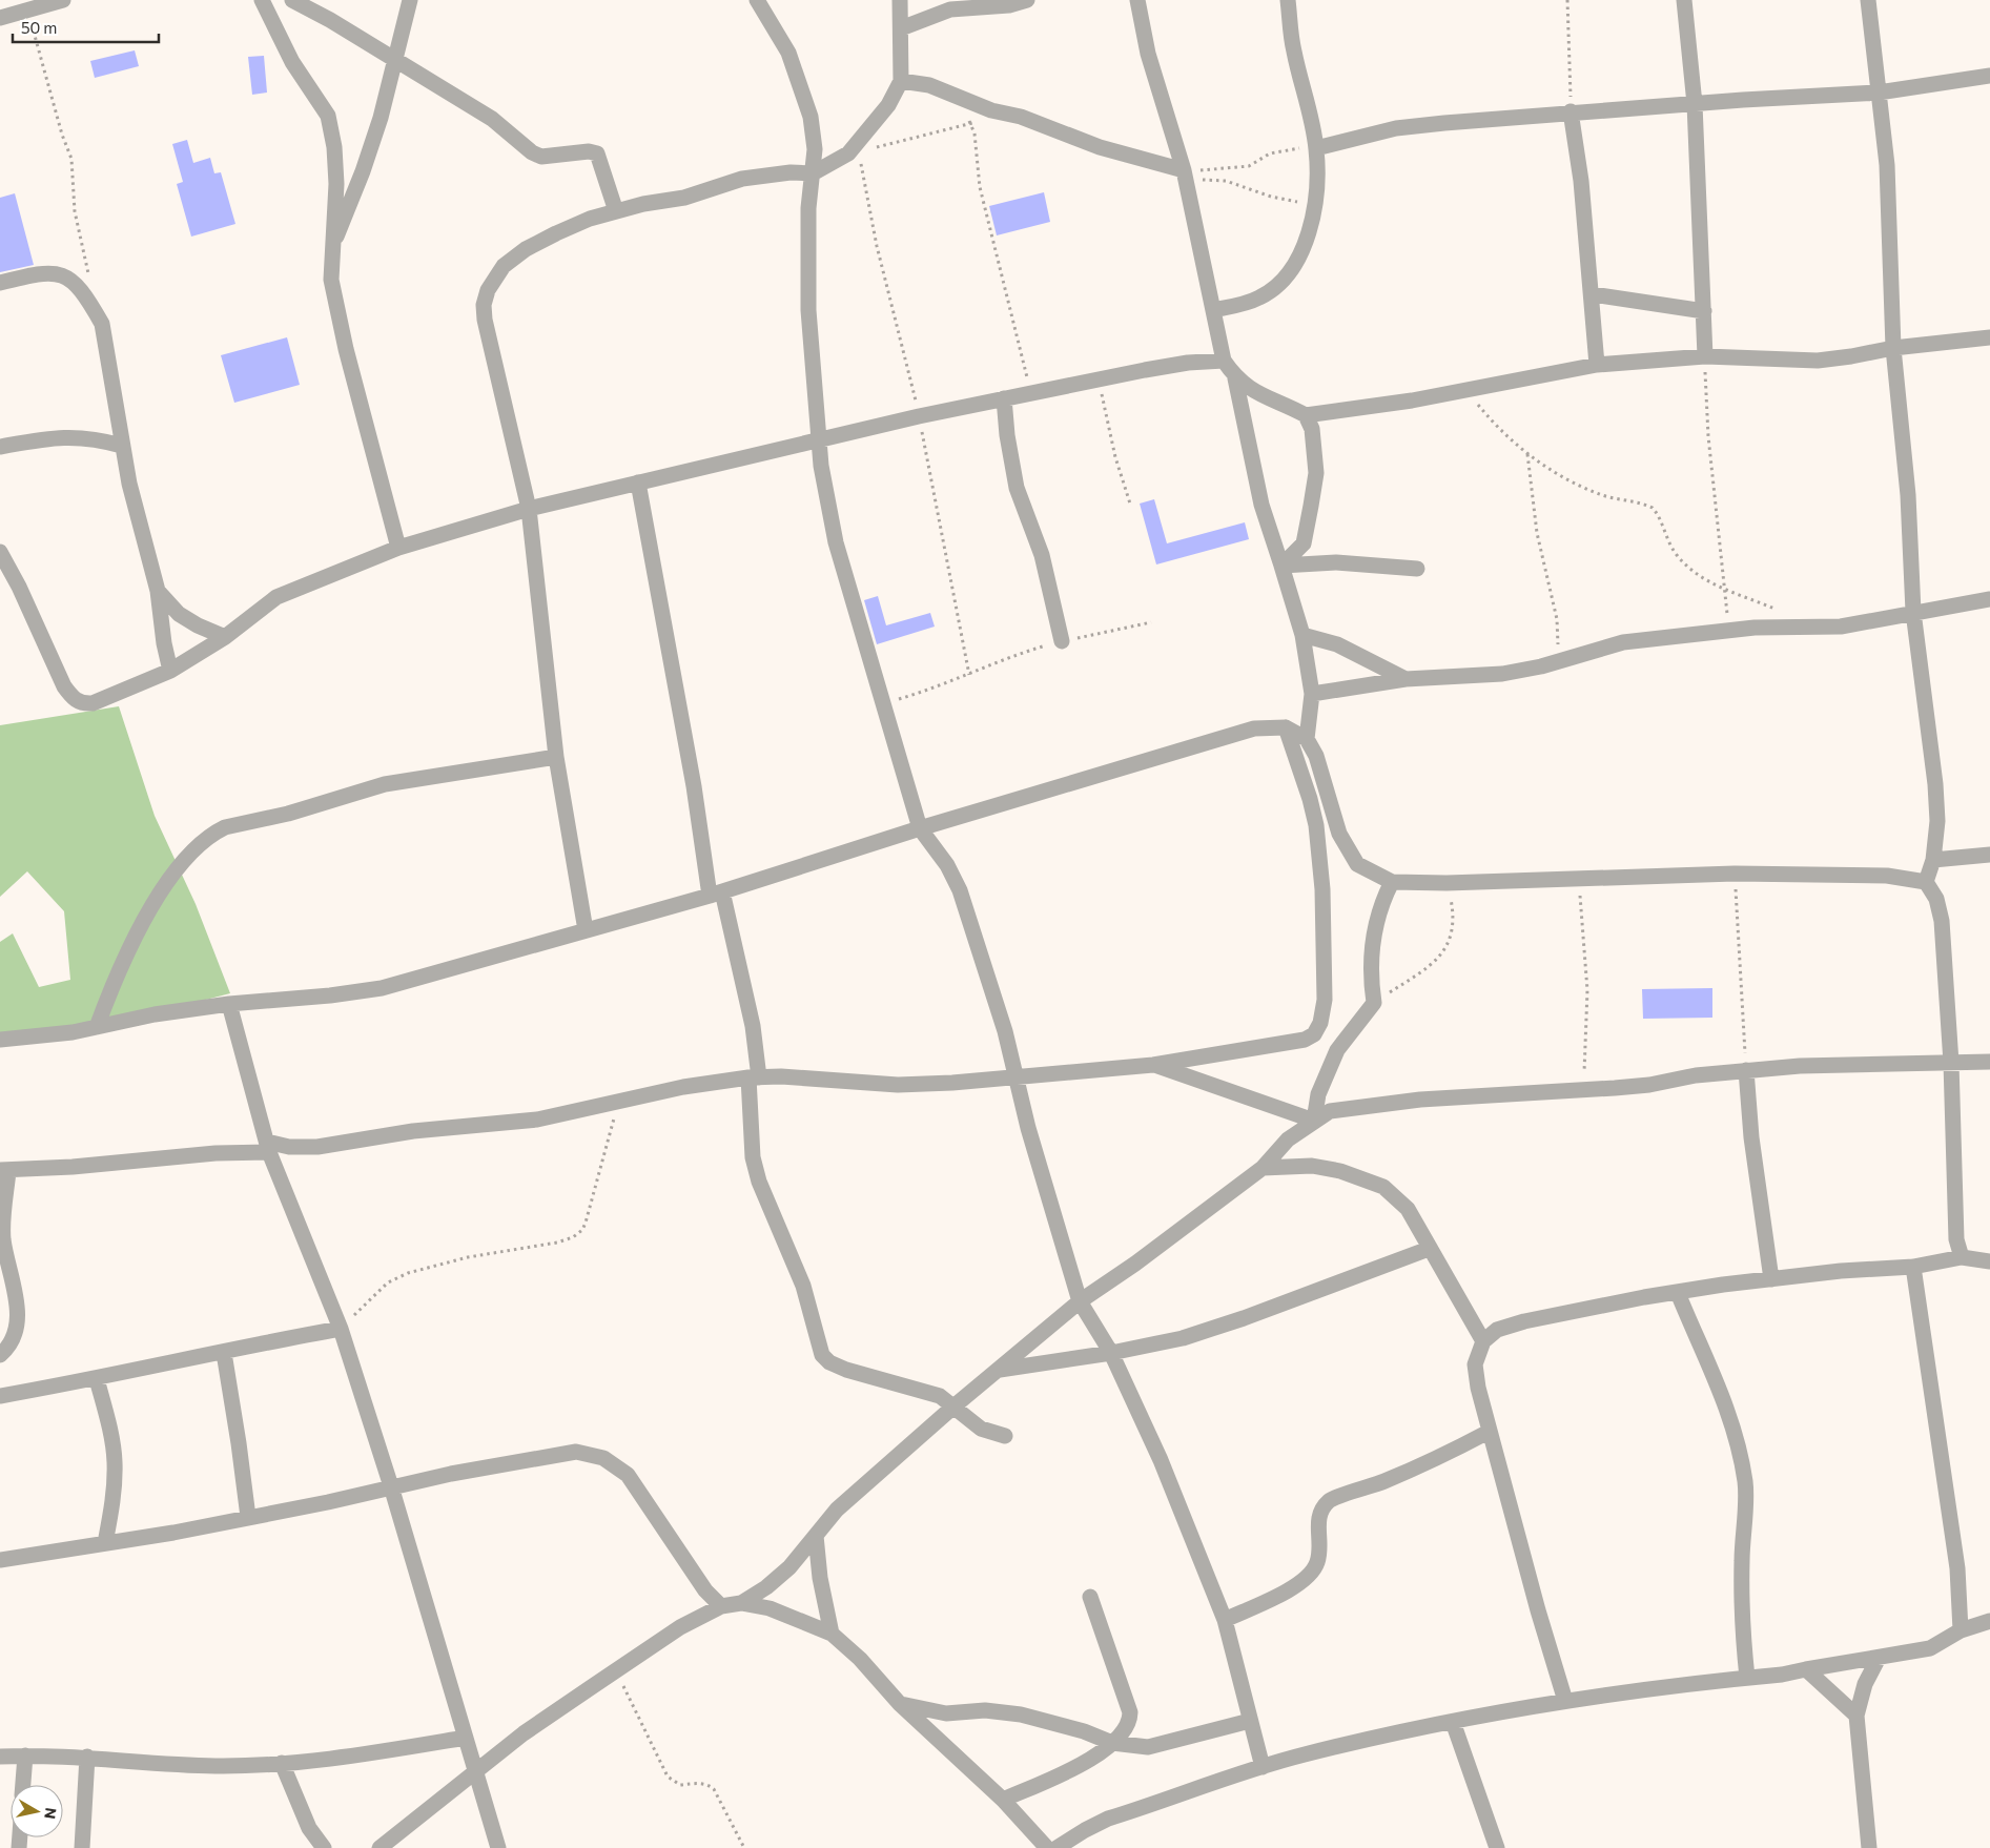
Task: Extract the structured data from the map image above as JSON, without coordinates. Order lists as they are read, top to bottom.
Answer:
{
  "scale_bar": "50 m",
  "north": "right"
}
